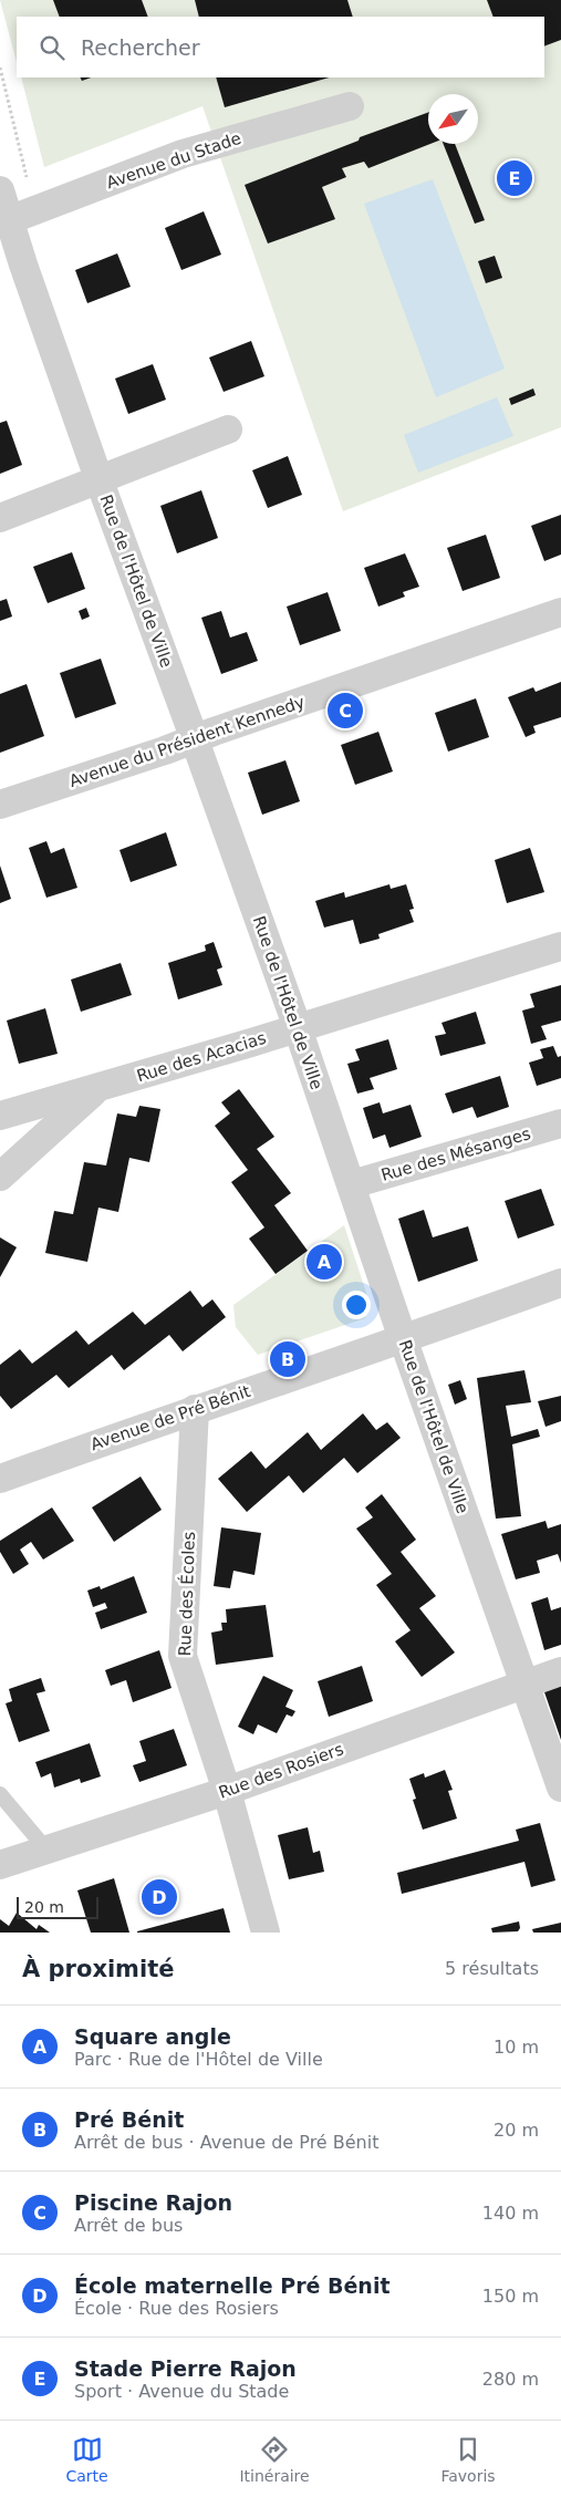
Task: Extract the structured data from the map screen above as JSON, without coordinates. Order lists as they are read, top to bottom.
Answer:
{
  "streets": {
    "street": [
      "Avenue du Stade",
      "Rue de l'Hôtel de Ville",
      "Avenue du Président Kennedy",
      "Rue des Acacias",
      "Rue des Mésanges",
      "Avenue de Pré Bénit",
      "Rue des Écoles",
      "Rue des Rosiers"
    ]
  },
  "crossings": [
    ["Avenue du Stade", "Rue de l'Hôtel de Ville"],
    ["Rue de l'Hôtel de Ville", "Avenue du Président Kennedy"],
    ["Rue de l'Hôtel de Ville", "Rue des Acacias"],
    ["Rue de l'Hôtel de Ville", "Rue des Mésanges"],
    ["Rue de l'Hôtel de Ville", "Avenue de Pré Bénit"],
    ["Rue de l'Hôtel de Ville", "Rue des Rosiers"],
    ["Avenue de Pré Bénit", "Rue des Écoles"],
    ["Rue des Écoles", "Rue des Rosiers"]
  ],
  "scale_bar": "20 m",
  "north": "bottom left",
  "page": {
    "search": "Rechercher",
    "pins": [
      "E",
      "C",
      "A",
      "B",
      "D"
    ],
    "scale": "20 m",
    "heading": ["À proximité", "5 résultats"],
    "list": [
      {
        "mark": "A",
        "name": "Square angle",
        "note": "Parc · Rue de l'Hôtel de Ville",
        "value": "10 m"
      },
      {
        "mark": "B",
        "name": "Pré Bénit",
        "note": "Arrêt de bus · Avenue de Pré Bénit",
        "value": "20 m"
      },
      {
        "mark": "C",
        "name": "Piscine Rajon",
        "note": "Arrêt de bus",
        "value": "140 m"
      },
      {
        "mark": "D",
        "name": "École maternelle Pré Bénit",
        "note": "École · Rue des Rosiers",
        "value": "150 m"
      },
      {
        "mark": "E",
        "name": "Stade Pierre Rajon",
        "note": "Sport · Avenue du Stade",
        "value": "280 m"
      }
    ],
    "nav": ["Carte", "Itinéraire", "Favoris"]
  }
}
